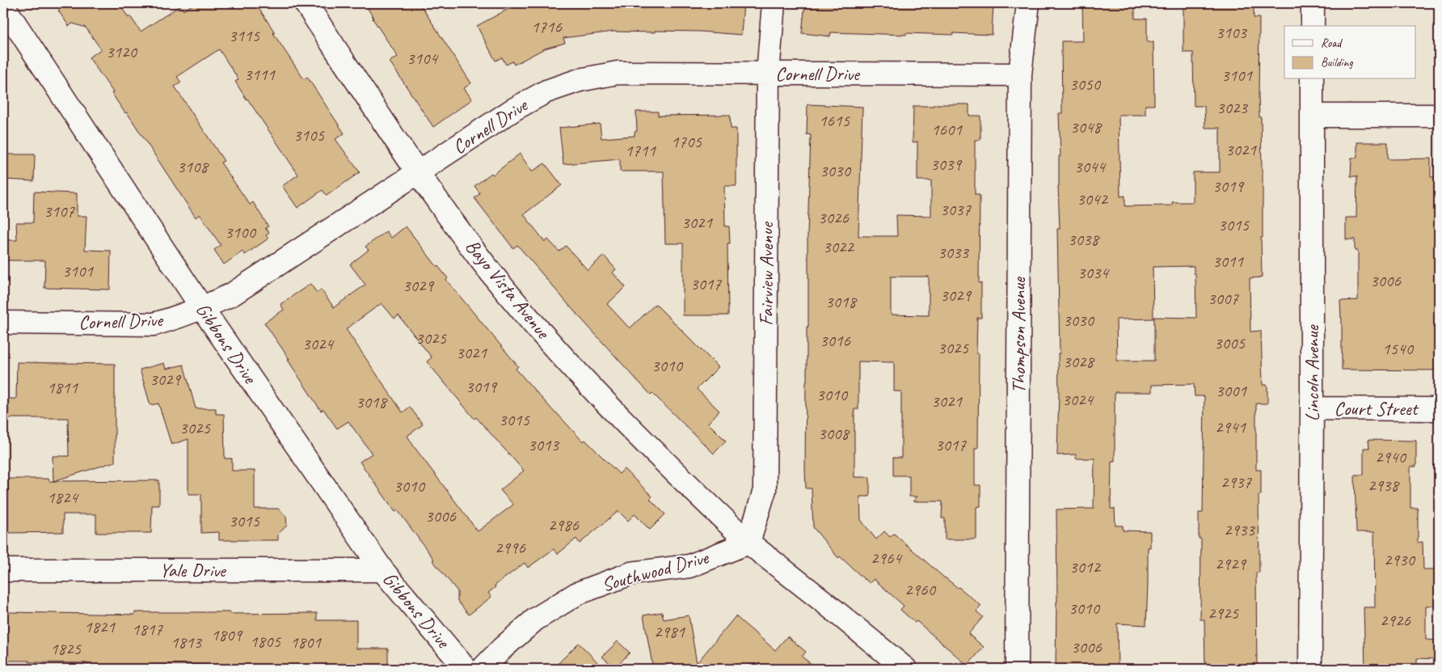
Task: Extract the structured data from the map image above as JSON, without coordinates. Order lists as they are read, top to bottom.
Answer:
{
  "streets": {
    "street": [
      "Cornell Drive",
      "Fairview Avenue",
      "Bayo Vista Avenue",
      "Thompson Avenue",
      "Gibbons Drive",
      "Lincoln Avenue",
      "Court Street",
      "Yale Drive",
      "Southwood Drive"
    ]
  },
  "crossings": [
    ["Cornell Drive", "Fairview Avenue"],
    ["Cornell Drive", "Bayo Vista Avenue"],
    ["Cornell Drive", "Thompson Avenue"],
    ["Cornell Drive", "Gibbons Drive"],
    ["Fairview Avenue", "Bayo Vista Avenue"],
    ["Fairview Avenue", "Southwood Drive"],
    ["Bayo Vista Avenue", "Southwood Drive"],
    ["Gibbons Drive", "Yale Drive"],
    ["Lincoln Avenue", "Court Street"]
  ],
  "house_numbers": [
    "1716",
    "3103",
    "3115",
    "3120",
    "3104",
    "3111",
    "3101",
    "3050",
    "3023",
    "1615",
    "3048",
    "1601",
    "3105",
    "1705",
    "3021",
    "1711",
    "3039",
    "3108",
    "3044",
    "3030",
    "3019",
    "3042",
    "3037",
    "3107",
    "3026",
    "3021",
    "3015",
    "3100",
    "3038",
    "3022",
    "3033",
    "3011",
    "3101",
    "3034",
    "3006",
    "3017",
    "3029",
    "3029",
    "3007",
    "3018",
    "3030",
    "3025",
    "3016",
    "3005",
    "3024",
    "3025",
    "1540",
    "3021",
    "3028",
    "3010",
    "3029",
    "3019",
    "1811",
    "3001",
    "3010",
    "3024",
    "3021",
    "3018",
    "3015",
    "2941",
    "3025",
    "3008",
    "3013",
    "3017",
    "2940",
    "2937",
    "2938",
    "3010",
    "1824",
    "3006",
    "3015",
    "2986",
    "2933",
    "2996",
    "2964",
    "2930",
    "2929",
    "3012",
    "2960",
    "3010",
    "2925",
    "2926",
    "1821",
    "1817",
    "2981",
    "1809",
    "1805",
    "1813",
    "1801",
    "3006",
    "1825"
  ],
  "legend": ["Road", "Building"]
}
